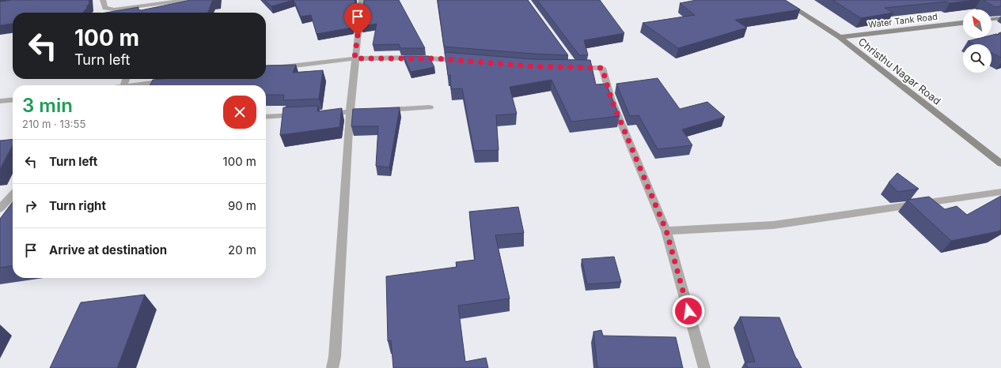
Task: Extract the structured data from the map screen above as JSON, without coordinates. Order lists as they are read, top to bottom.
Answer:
{
  "streets": {
    "street": ["Water Tank Road", "Christhu Nagar Road"]
  },
  "crossings": [
    ["Water Tank Road", "Christhu Nagar Road"]
  ],
  "north": "top left",
  "page": {
    "turn": ["100 m", "Turn left"],
    "heading": ["3 min", "210 m · 13:55"],
    "list": [
      {
        "name": "Turn left",
        "value": "100 m"
      },
      {
        "name": "Turn right",
        "value": "90 m"
      },
      {
        "name": "Arrive at destination",
        "value": "20 m"
      }
    ]
  }
}
